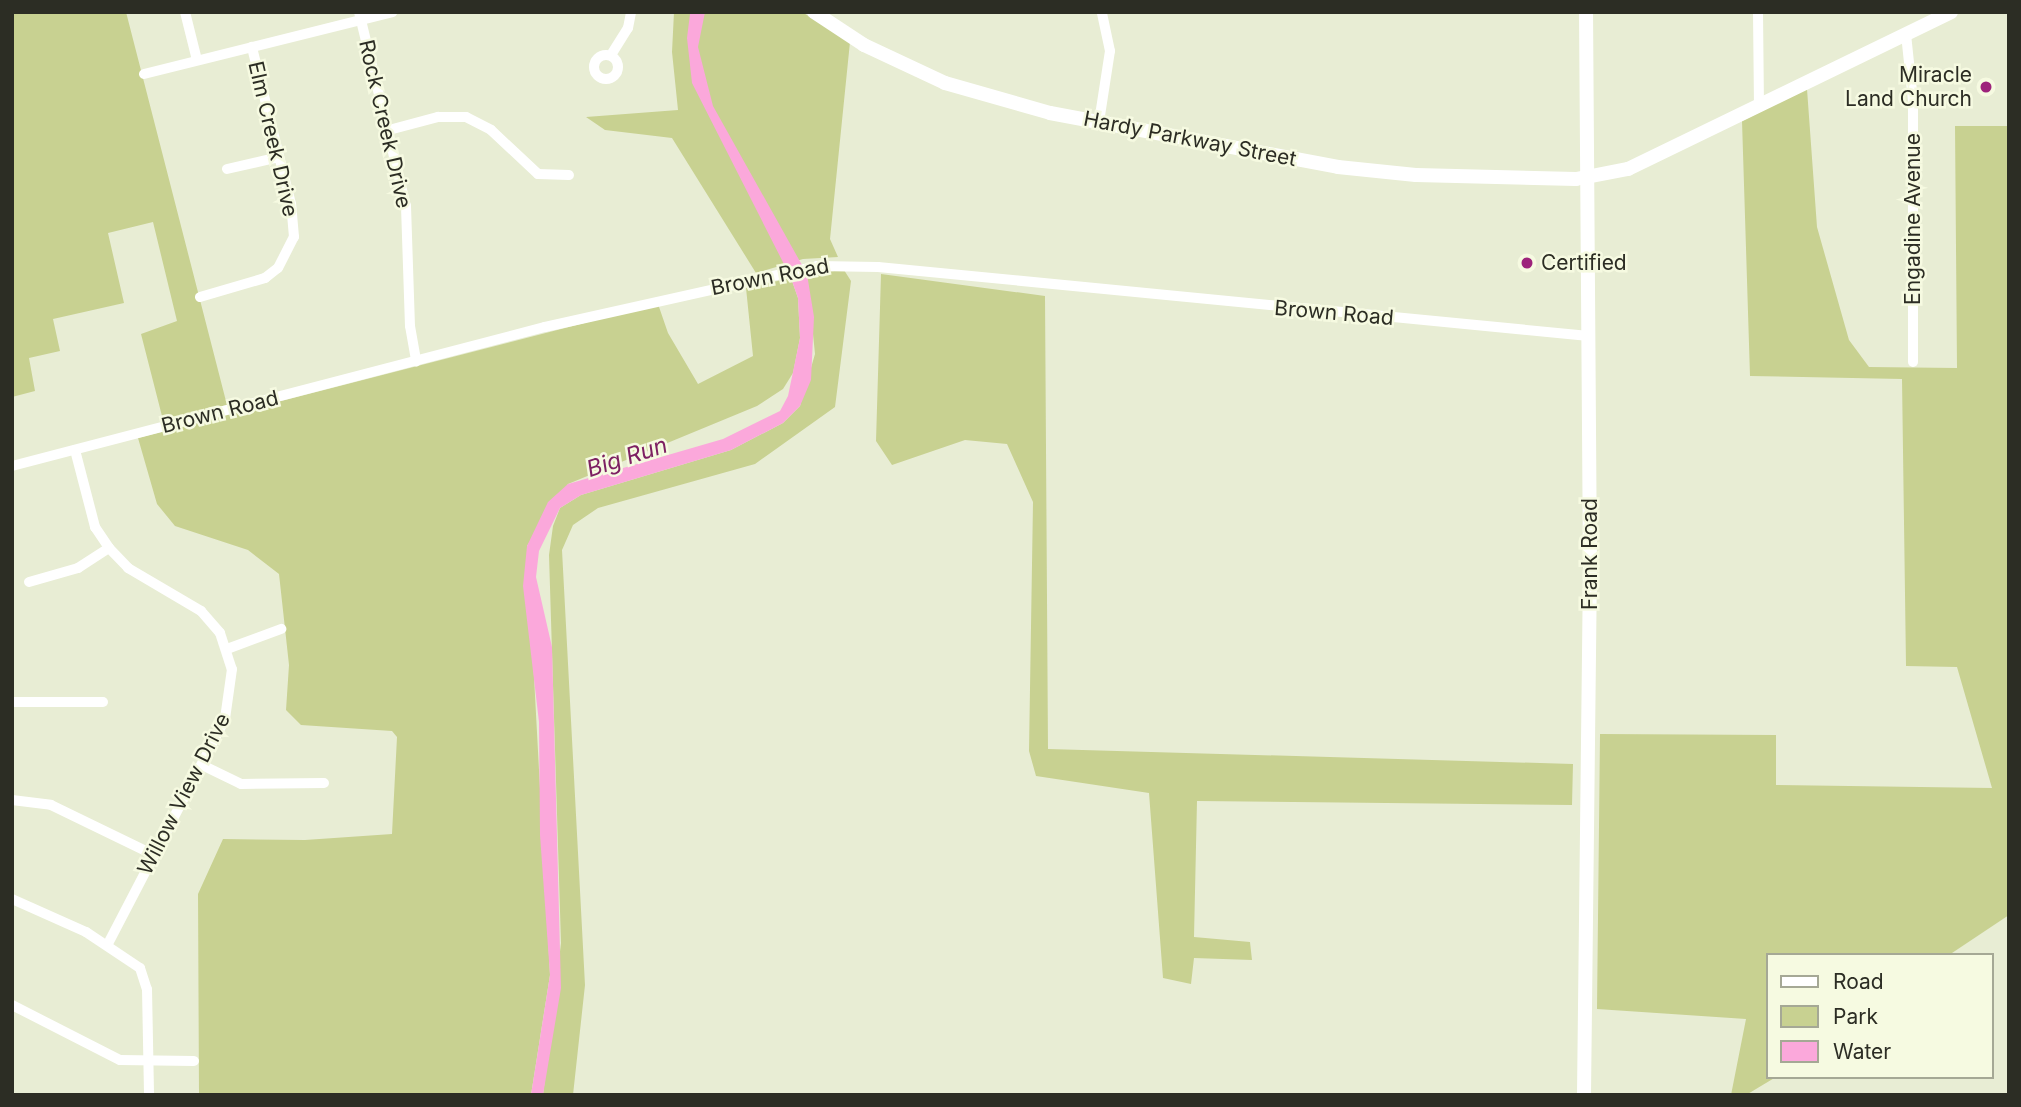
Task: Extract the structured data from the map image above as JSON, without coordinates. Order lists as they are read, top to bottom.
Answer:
{
  "streets": {
    "main road": ["Hardy Parkway Street", "Frank Road"],
    "street": [
      "Rock Creek Drive",
      "Elm Creek Drive",
      "Engadine Avenue",
      "Brown Road",
      "Willow View Drive"
    ]
  },
  "crossings": [
    ["Rock Creek Drive", "Brown Road"],
    ["Hardy Parkway Street", "Frank Road"],
    ["Brown Road", "Frank Road"],
    ["Brown Road", "Willow View Drive"]
  ],
  "water": ["Big Run"],
  "places": ["Miracle Land Church", "Certified"],
  "legend": ["Road", "Park", "Water"]
}
